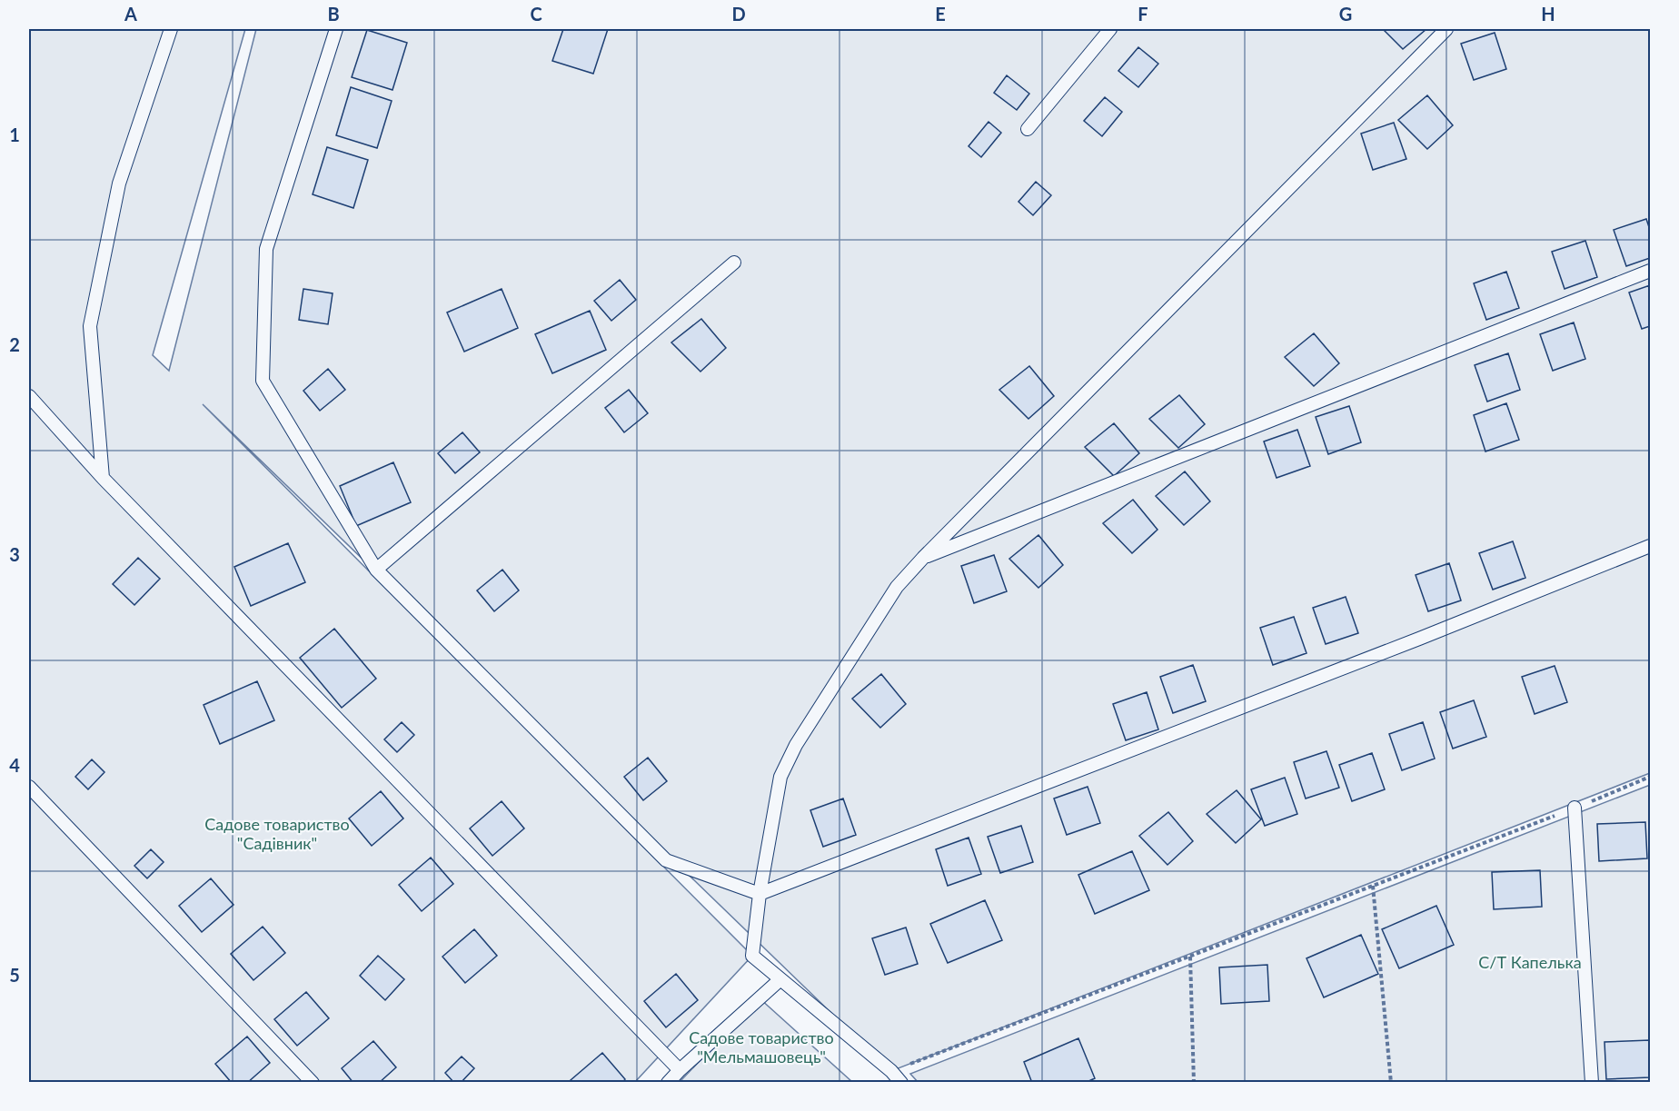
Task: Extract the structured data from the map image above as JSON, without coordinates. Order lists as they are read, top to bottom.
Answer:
{
  "parks": ["Садове товариство \"Садівник\"", "С/Т Капелька", "Садове товариство \"Мельмашовець\""],
  "grid": {
    "columns": [
      "A",
      "B",
      "C",
      "D",
      "E",
      "F",
      "G",
      "H"
    ],
    "rows": [
      "1",
      "2",
      "3",
      "4",
      "5"
    ]
  }
}
